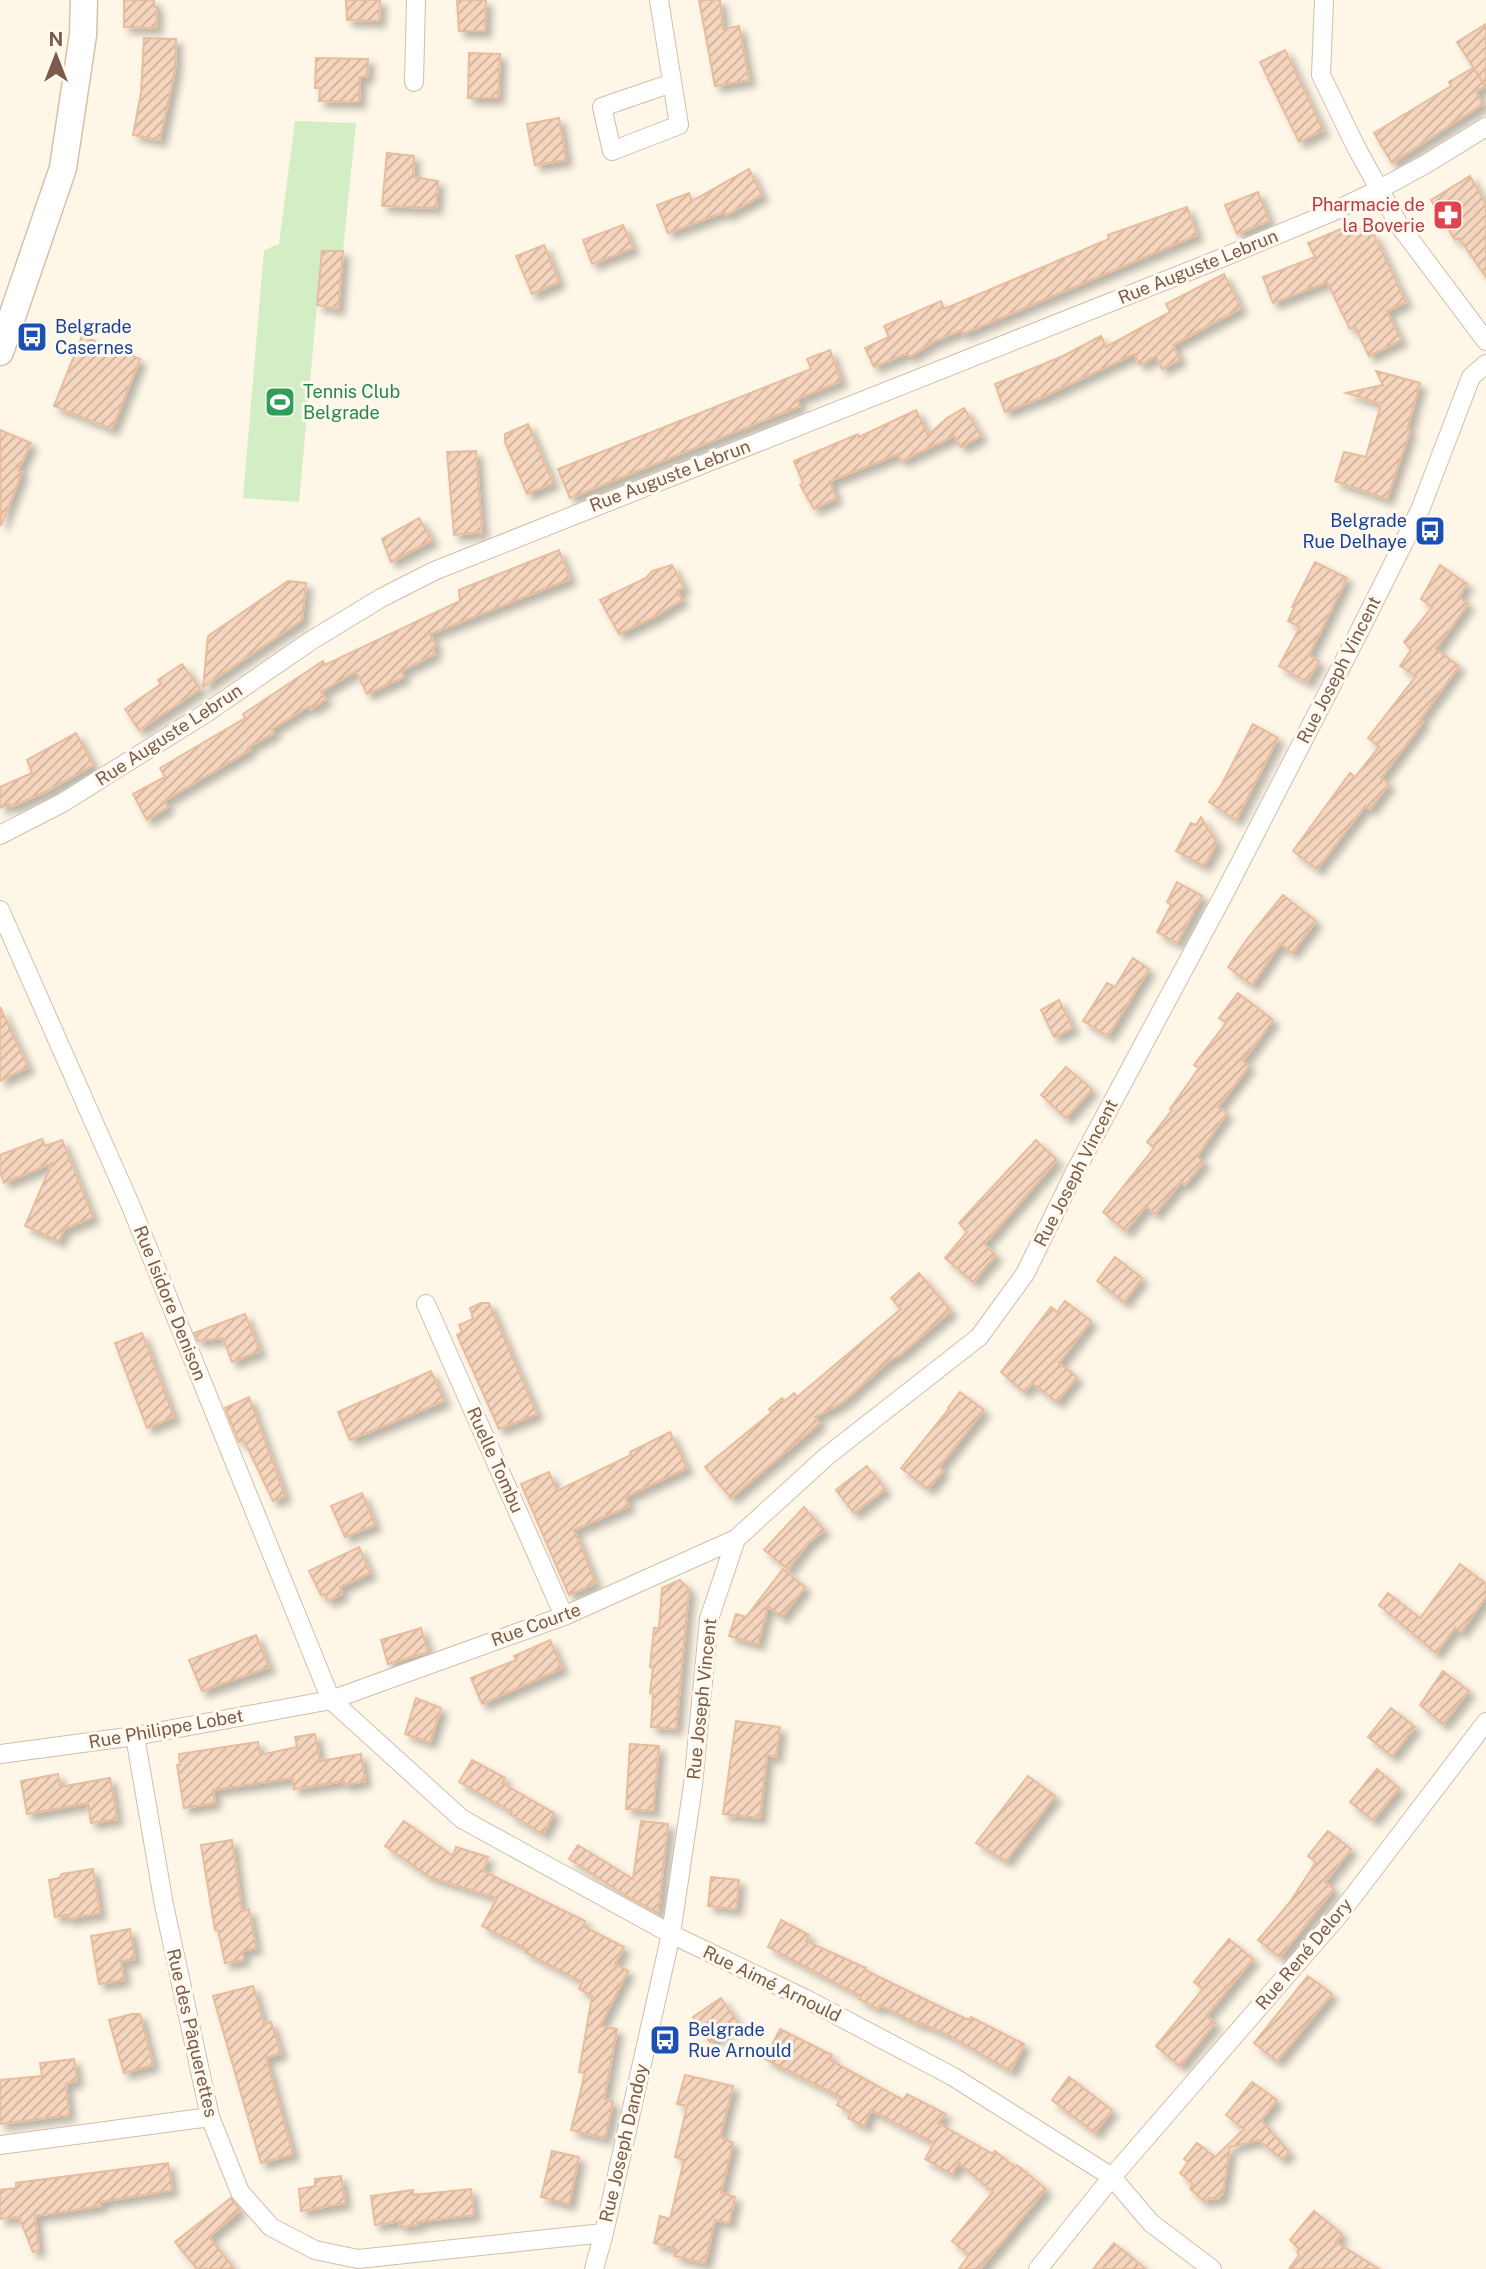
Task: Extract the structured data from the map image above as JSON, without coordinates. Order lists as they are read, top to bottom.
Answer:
{
  "streets": {
    "street": [
      "Rue Auguste Lebrun",
      "Rue Joseph Vincent",
      "Rue Isidore Denison",
      "Ruelle Tombu",
      "Rue Courte",
      "Rue Philippe Lobet",
      "Rue René Delory",
      "Rue Aimé Arnould",
      "Rue des Pâquerettes",
      "Rue Joseph Dandoy"
    ]
  },
  "crossings": [
    ["Rue Joseph Vincent", "Rue Courte"],
    ["Rue Joseph Vincent", "Rue Aimé Arnould"],
    ["Rue Joseph Vincent", "Rue Joseph Dandoy"],
    ["Rue Isidore Denison", "Rue Courte"],
    ["Rue Isidore Denison", "Rue Philippe Lobet"],
    ["Rue Isidore Denison", "Rue Aimé Arnould"],
    ["Ruelle Tombu", "Rue Courte"],
    ["Rue Courte", "Rue Philippe Lobet"],
    ["Rue Courte", "Rue Aimé Arnould"],
    ["Rue Philippe Lobet", "Rue Aimé Arnould"],
    ["Rue Philippe Lobet", "Rue des Pâquerettes"],
    ["Rue René Delory", "Rue Aimé Arnould"],
    ["Rue Aimé Arnould", "Rue Joseph Dandoy"],
    ["Rue des Pâquerettes", "Rue Joseph Dandoy"]
  ],
  "places": {
    "pharmacy": ["Pharmacie de la Boverie"],
    "bus stop": ["Belgrade Casernes", "Belgrade Rue Delhaye", "Belgrade Rue Arnould"],
    "sports": ["Tennis Club Belgrade"]
  },
  "north": "top"
}
